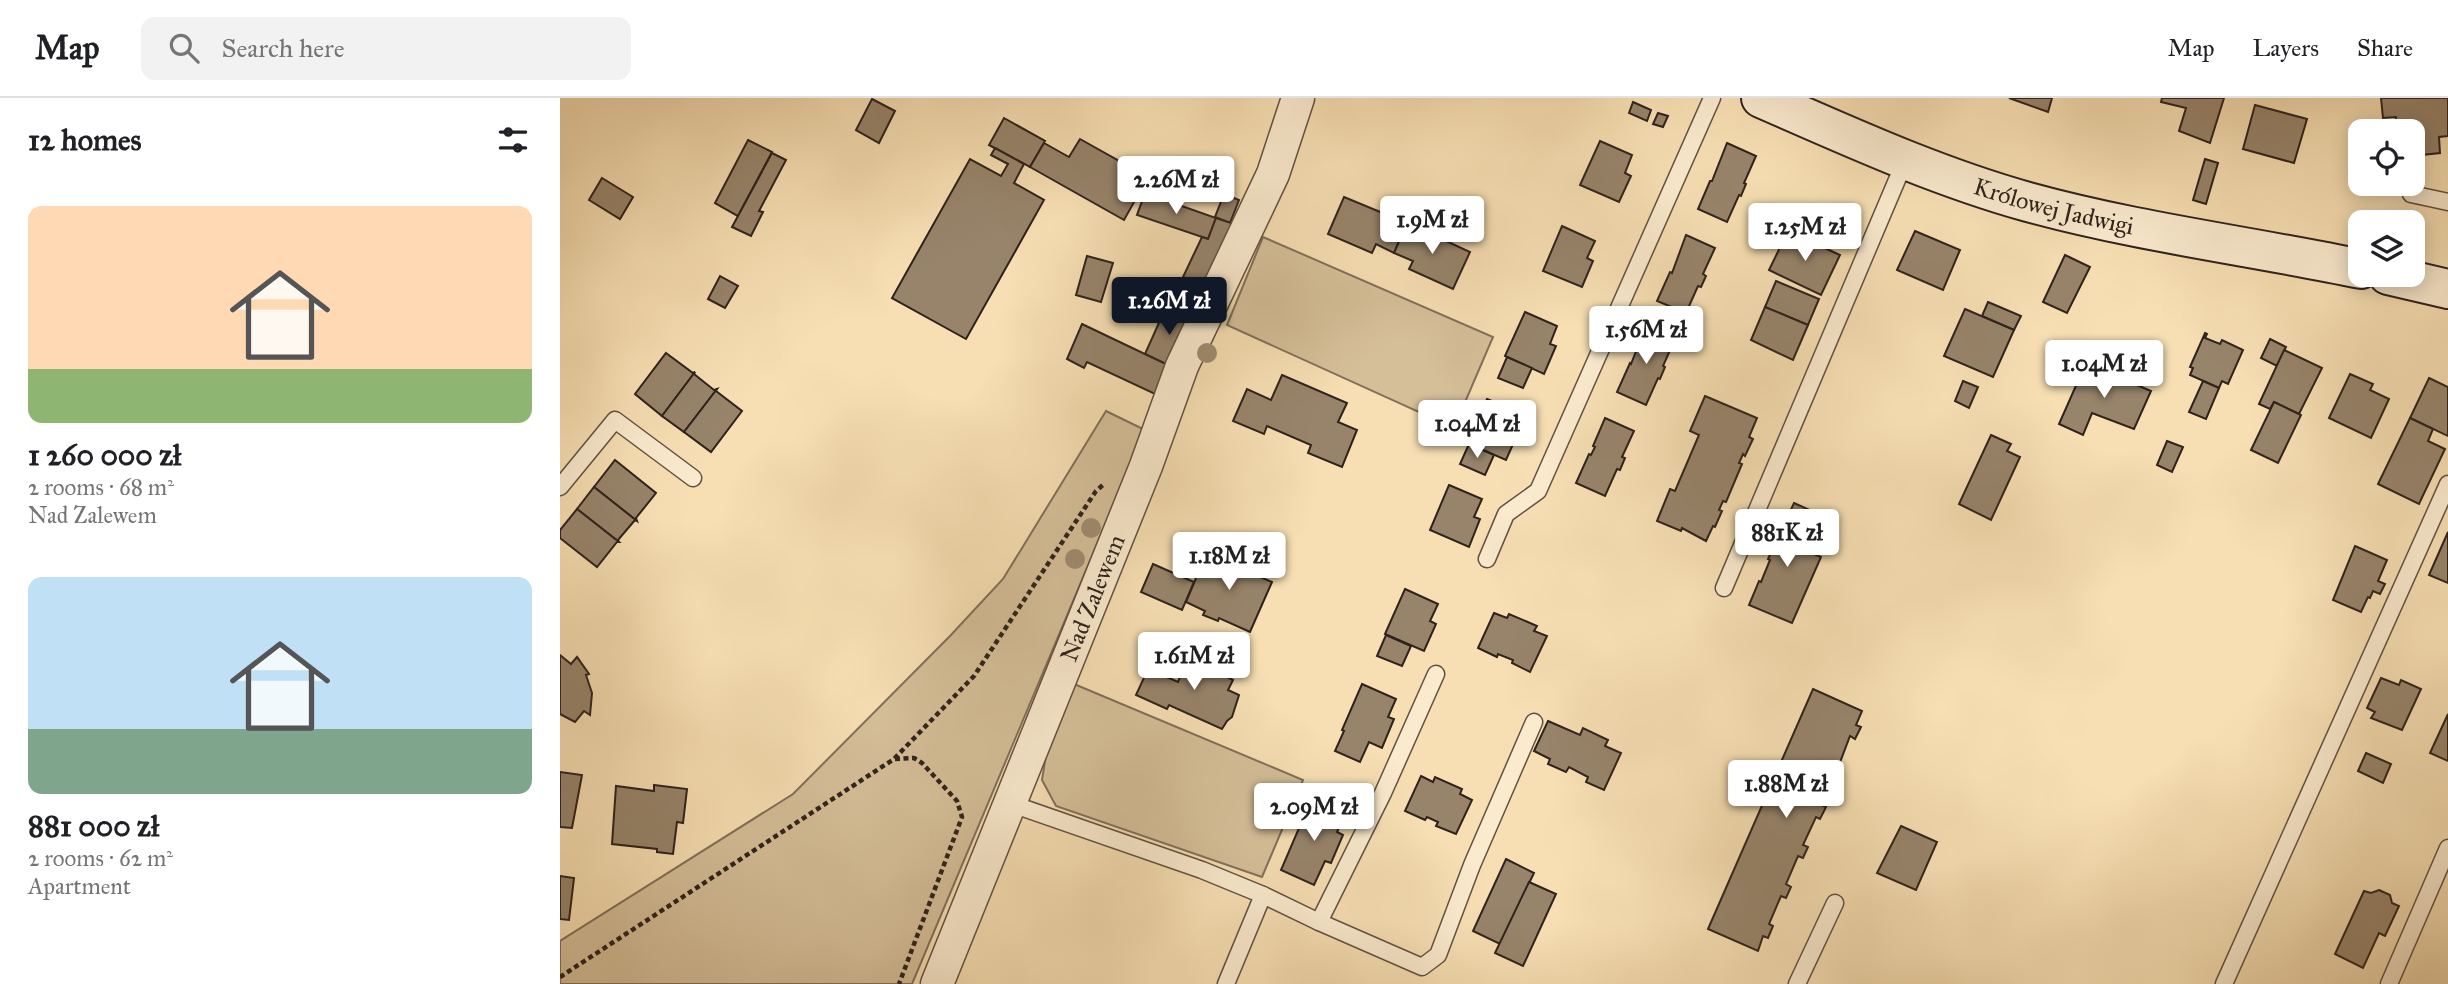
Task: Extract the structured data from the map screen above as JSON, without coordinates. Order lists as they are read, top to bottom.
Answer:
{
  "streets": {
    "street": ["Królowej Jadwigi", "Nad Zalewem"]
  },
  "page": {
    "header": "Map",
    "search": "Search here",
    "nav": ["Map", "Layers", "Share"],
    "heading": "12 homes",
    "price": [
      "2.26M zł",
      "1.9M zł",
      "1.25M zł",
      "1.26M zł",
      "1.56M zł",
      "1.04M zł",
      "1.04M zł",
      "881K zł",
      "1.18M zł",
      "1.61M zł",
      "1.88M zł",
      "2.09M zł"
    ],
    "list": [
      {
        "name": "1 260 000 zł",
        "note": "2 rooms · 68 m² · Nad Zalewem"
      },
      {
        "name": "881 000 zł",
        "note": "2 rooms · 62 m² · Apartment"
      }
    ]
  }
}
